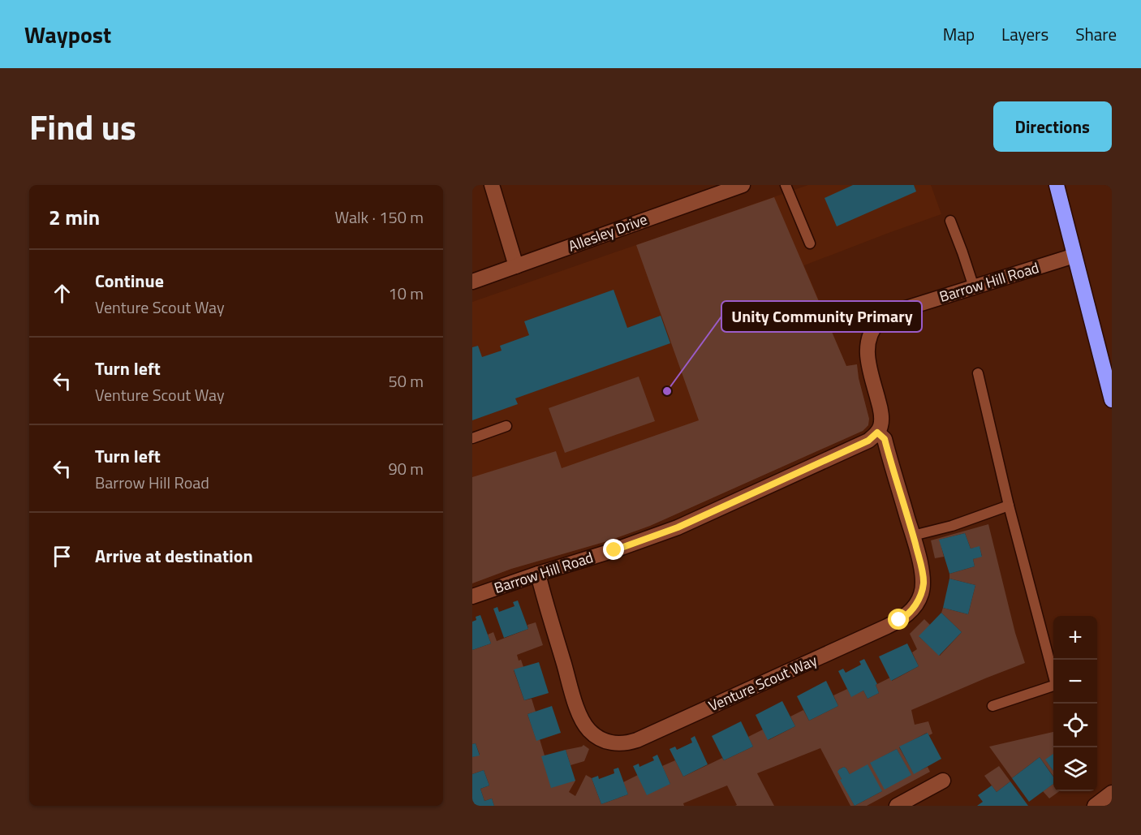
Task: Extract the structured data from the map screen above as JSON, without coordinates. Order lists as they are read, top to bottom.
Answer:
{
  "streets": {
    "street": ["Allesley Drive", "Barrow Hill Road", "Venture Scout Way"]
  },
  "crossings": [
    ["Barrow Hill Road", "Venture Scout Way"]
  ],
  "places": ["Unity Community Primary"],
  "page": {
    "header": "Waypost",
    "nav": ["Map", "Layers", "Share"],
    "title": "Find us",
    "buttons": "Directions",
    "heading": ["2 min", "Walk · 150 m"],
    "list": [
      ["Continue", "Venture Scout Way", "10 m"],
      ["Turn left", "Venture Scout Way", "50 m"],
      ["Turn left", "Barrow Hill Road", "90 m"],
      "Arrive at destination"
    ],
    "map_buttons": ["+", "−"]
  }
}
